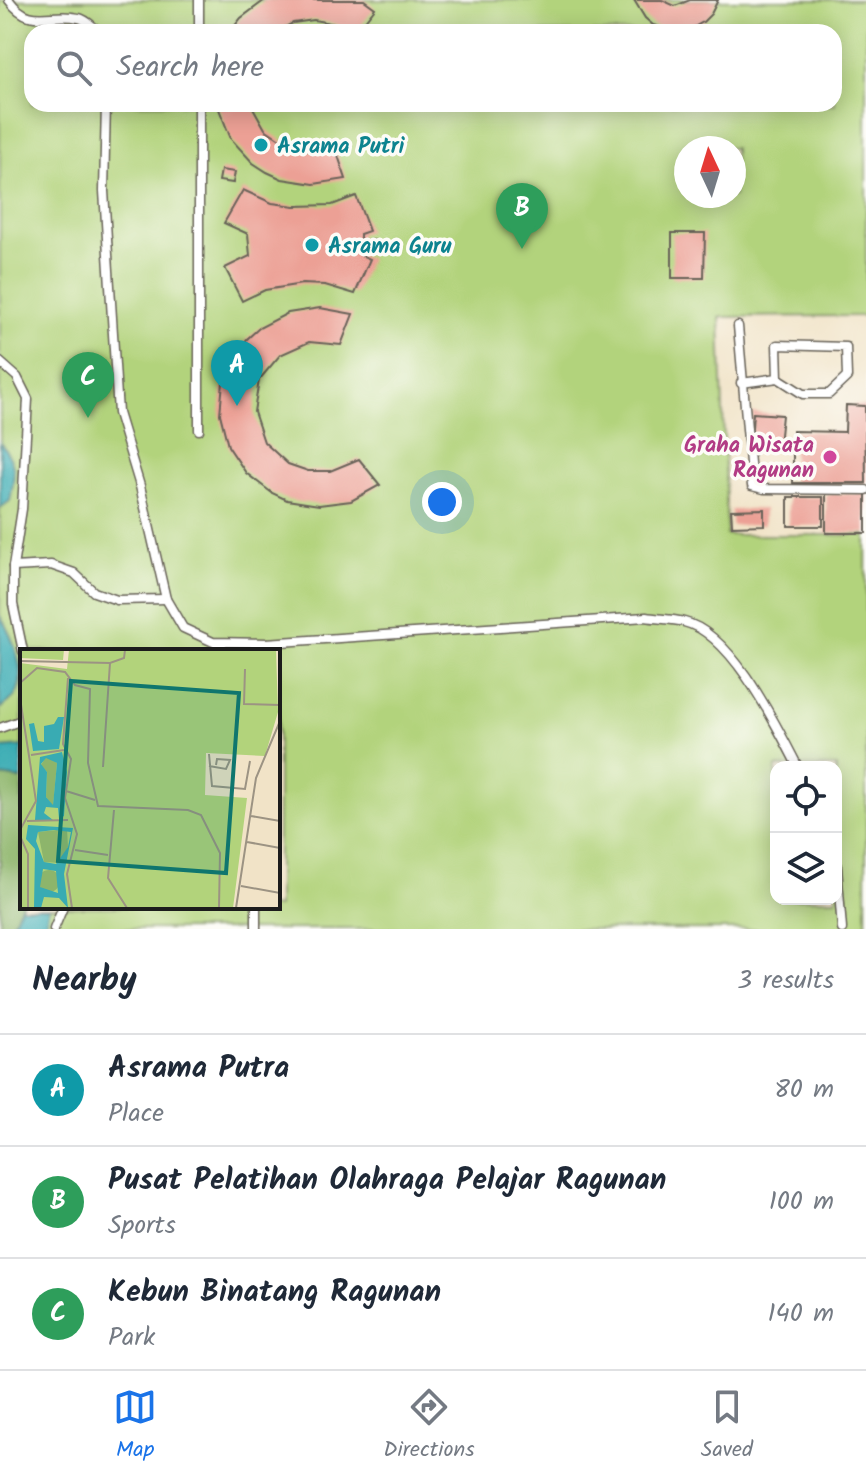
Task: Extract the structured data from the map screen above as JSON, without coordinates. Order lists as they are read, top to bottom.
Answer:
{
  "places": ["Asrama Putri", "Asrama Guru", "Graha Wisata Ragunan"],
  "north": "top",
  "page": {
    "search": "Search here",
    "pins": ["B", "A", "C"],
    "heading": ["Nearby", "3 results"],
    "list": [
      {
        "mark": "A",
        "name": "Asrama Putra",
        "note": "Place",
        "value": "80 m"
      },
      {
        "mark": "B",
        "name": "Pusat Pelatihan Olahraga Pelajar Ragunan",
        "note": "Sports",
        "value": "100 m"
      },
      {
        "mark": "C",
        "name": "Kebun Binatang Ragunan",
        "note": "Park",
        "value": "140 m"
      }
    ],
    "nav": ["Map", "Directions", "Saved"]
  }
}
